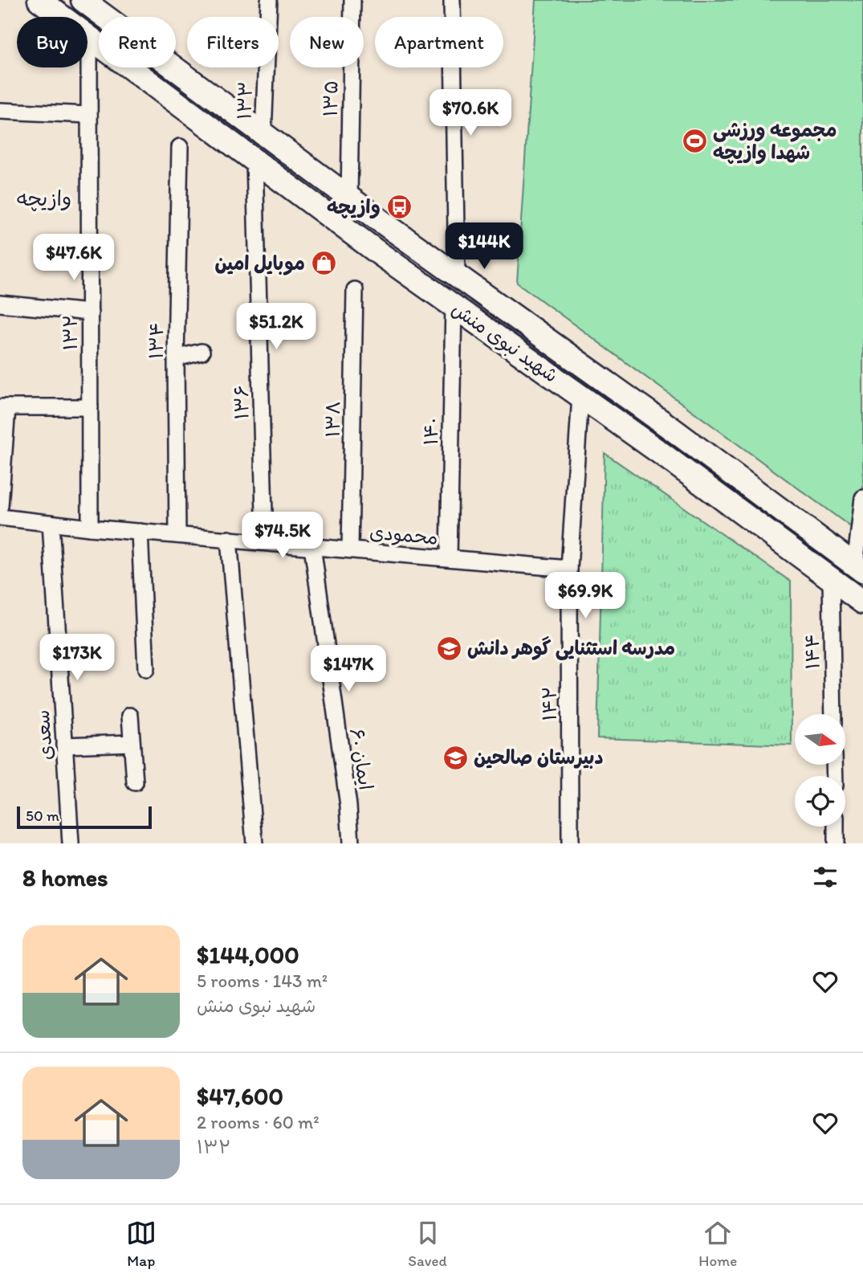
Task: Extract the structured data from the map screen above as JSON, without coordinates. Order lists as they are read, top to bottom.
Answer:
{
  "streets": {
    "main road": ["شهید نبوی منش"],
    "street": [
      "۱۳۵",
      "۱۳۳",
      "۱۳۲",
      "۱۳۴",
      "۱۳۶",
      "۱۳۸",
      "۱۴۰",
      "محمودی",
      "۱۴۴",
      "۱۴۲",
      "سعدی",
      "ایمان ۶۰"
    ]
  },
  "crossings": [
    ["۱۳۵", "شهید نبوی منش"],
    ["۱۳۳", "شهید نبوی منش"],
    ["۱۳۲", "شهید نبوی منش"],
    ["۱۳۲", "محمودی"],
    ["۱۳۴", "محمودی"],
    ["شهید نبوی منش", "۱۳۶"],
    ["شهید نبوی منش", "۱۴۰"],
    ["شهید نبوی منش", "۱۴۴"],
    ["شهید نبوی منش", "۱۴۲"],
    ["۱۳۶", "محمودی"],
    ["۱۳۸", "محمودی"],
    ["۱۴۰", "محمودی"],
    ["محمودی", "۱۴۲"],
    ["محمودی", "سعدی"],
    ["محمودی", "ایمان ۶۰"]
  ],
  "districts": ["وازیچه"],
  "places": {
    "sports": ["مجموعه ورزشی شهدا وازیچه"],
    "bus stop": ["وازیچه"],
    "shop": ["موبایل امین"],
    "school or university": ["مدرسه استثنایی گوهر دانش", "دبیرستان صالحین"]
  },
  "scale_bar": "50 m",
  "north": "right",
  "page": {
    "chip": [
      "Buy",
      "Rent",
      "Filters",
      "New",
      "Apartment"
    ],
    "price": [
      "$70.6K",
      "$144K",
      "$47.6K",
      "$51.2K",
      "$74.5K",
      "$69.9K",
      "$173K",
      "$147K"
    ],
    "scale": "50 m",
    "heading": "8 homes",
    "list": [
      {
        "name": "$144,000",
        "note": "5 rooms · 143 m² · شهید نبوی منش"
      },
      {
        "name": "$47,600",
        "note": "2 rooms · 60 m² · ۱۳۲"
      }
    ],
    "tabs": ["Map", "Saved", "Home"]
  }
}
